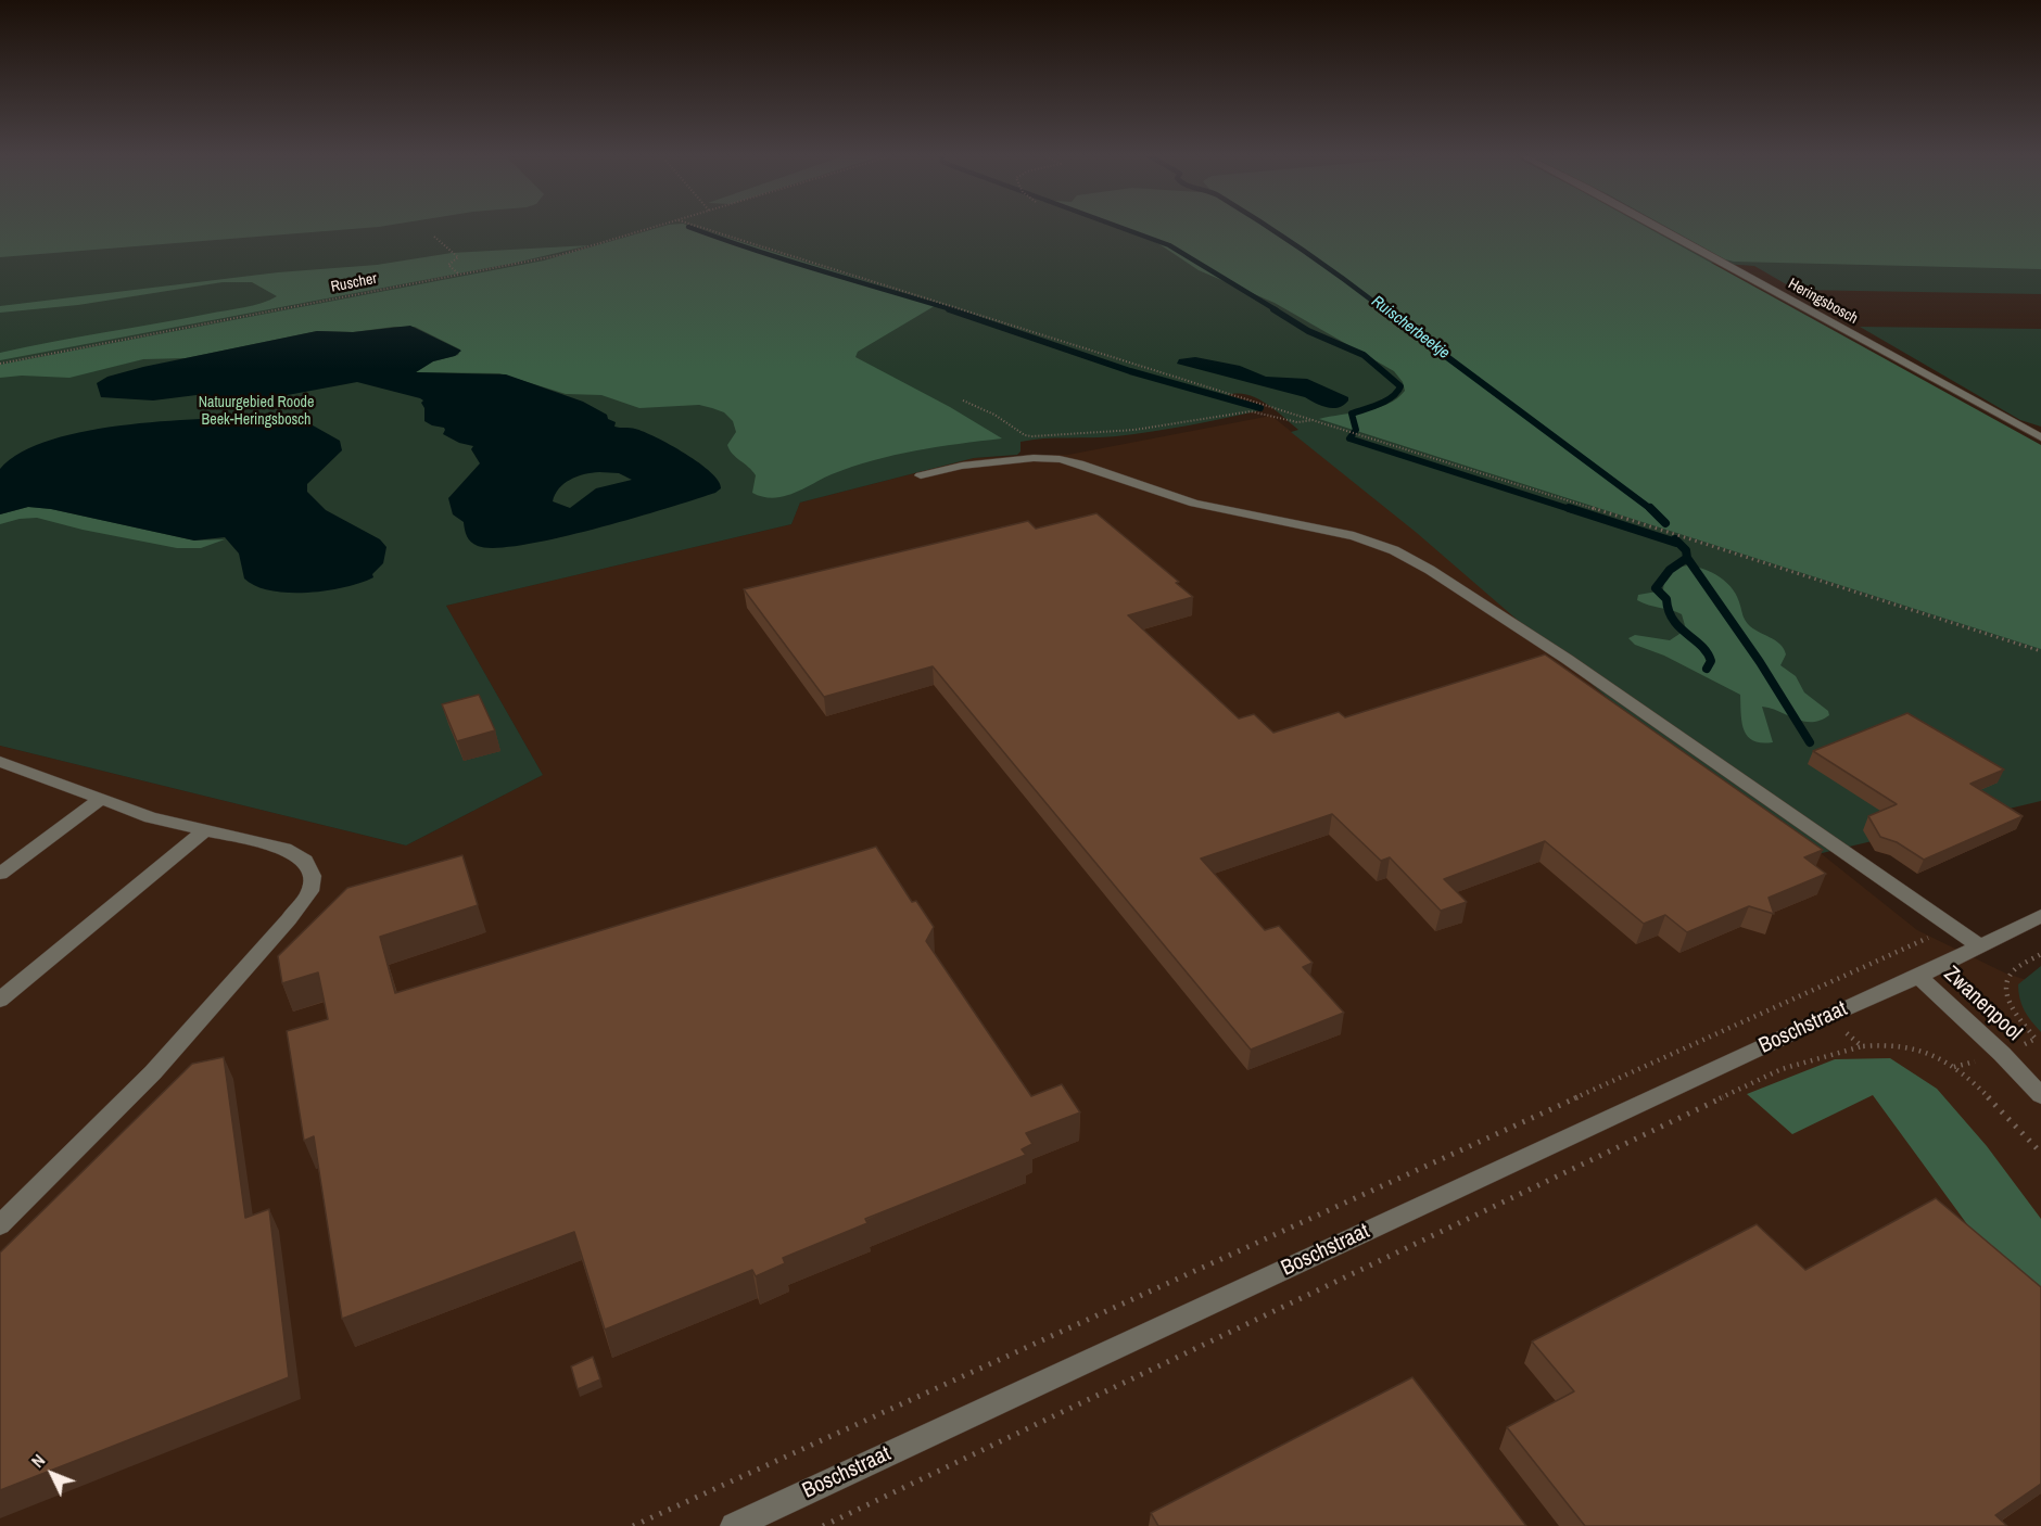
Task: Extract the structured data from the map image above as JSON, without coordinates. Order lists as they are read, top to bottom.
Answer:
{
  "streets": {
    "street": ["Heringsbosch", "Zwanenpool", "Boschstraat"],
    "path": ["Ruscher"]
  },
  "crossings": [
    ["Zwanenpool", "Boschstraat"]
  ],
  "water": ["Ruischerbeekje"],
  "parks": ["Natuurgebied Roode Beek-Heringsbosch"],
  "north": "top left"
}
